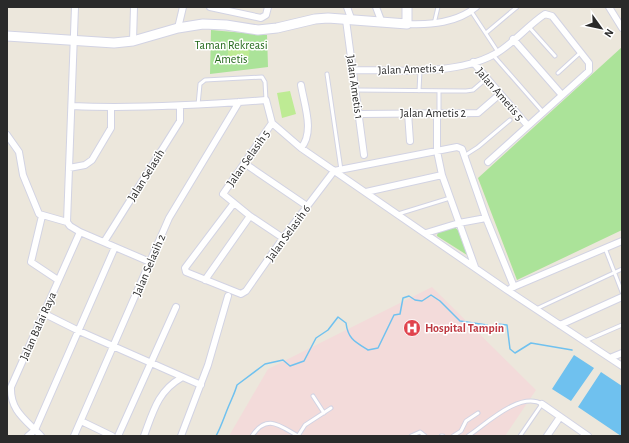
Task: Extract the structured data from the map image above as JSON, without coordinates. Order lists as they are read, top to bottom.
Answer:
{
  "streets": {
    "street": [
      "Jalan Ametis 4",
      "Jalan Ametis 1",
      "Jalan Ametis 5",
      "Jalan Ametis 2",
      "Jalan Selasih 5",
      "Jalan Selasih",
      "Jalan Selasih 6",
      "Jalan Selasih 2",
      "Jalan Balai Raya"
    ]
  },
  "crossings": [
    ["Jalan Ametis 4", "Jalan Ametis 1"],
    ["Jalan Ametis 4", "Jalan Ametis 5"],
    ["Jalan Ametis 1", "Jalan Ametis 2"],
    ["Jalan Ametis 5", "Jalan Ametis 2"]
  ],
  "parks": ["Taman Rekreasi Ametis"],
  "places": {
    "hospital": ["Hospital Tampin"]
  },
  "north": "bottom right"
}
